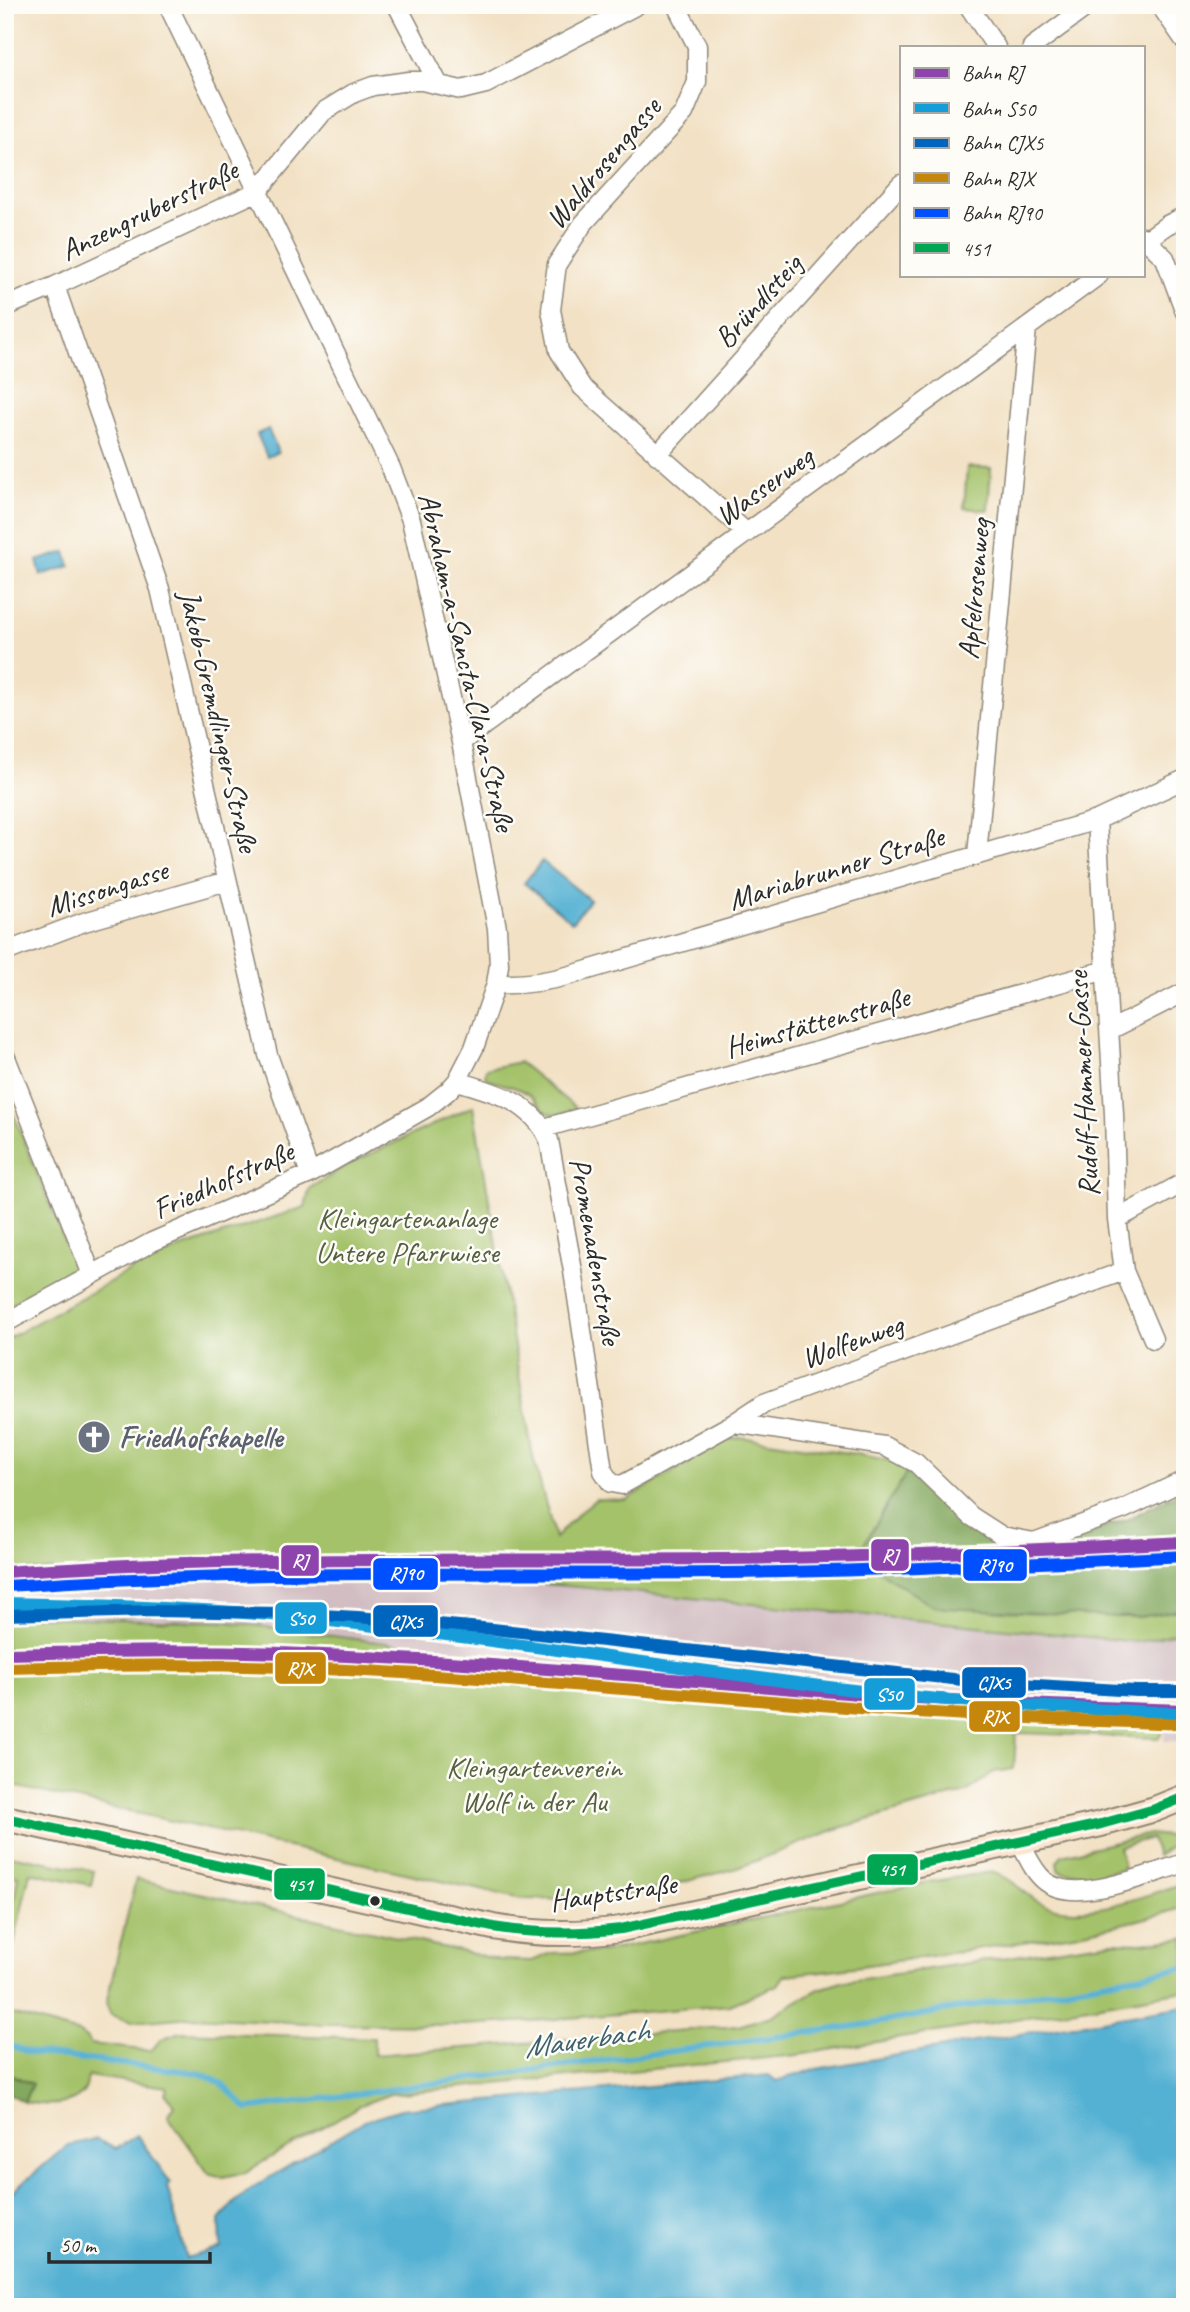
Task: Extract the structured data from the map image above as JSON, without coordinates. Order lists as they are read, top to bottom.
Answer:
{
  "streets": {
    "main road": ["Hauptstraße"],
    "street": [
      "Waldrosengasse",
      "Anzengruberstraße",
      "Bründlsteig",
      "Wasserweg",
      "Apfelrosenweg",
      "Abraham-a-Sancta-Clara-Straße",
      "Jakob-Gremdlinger-Straße",
      "Mariabrunner Straße",
      "Missongasse",
      "Heimstättenstraße",
      "Rudolf-Hammer-Gasse",
      "Friedhofstraße",
      "Promenadenstraße",
      "Wolfenweg"
    ]
  },
  "crossings": [
    ["Waldrosengasse", "Bründlsteig"],
    ["Waldrosengasse", "Wasserweg"],
    ["Anzengruberstraße", "Abraham-a-Sancta-Clara-Straße"],
    ["Anzengruberstraße", "Jakob-Gremdlinger-Straße"],
    ["Wasserweg", "Apfelrosenweg"],
    ["Wasserweg", "Abraham-a-Sancta-Clara-Straße"],
    ["Apfelrosenweg", "Mariabrunner Straße"],
    ["Abraham-a-Sancta-Clara-Straße", "Mariabrunner Straße"],
    ["Abraham-a-Sancta-Clara-Straße", "Friedhofstraße"],
    ["Abraham-a-Sancta-Clara-Straße", "Promenadenstraße"],
    ["Jakob-Gremdlinger-Straße", "Missongasse"],
    ["Jakob-Gremdlinger-Straße", "Friedhofstraße"],
    ["Mariabrunner Straße", "Rudolf-Hammer-Gasse"],
    ["Heimstättenstraße", "Rudolf-Hammer-Gasse"],
    ["Heimstättenstraße", "Promenadenstraße"],
    ["Rudolf-Hammer-Gasse", "Wolfenweg"],
    ["Friedhofstraße", "Promenadenstraße"],
    ["Promenadenstraße", "Wolfenweg"]
  ],
  "water": ["Mauerbach"],
  "parks": ["Kleingartenanlage Untere Pfarrwiese", "Kleingartenverein Wolf in der Au"],
  "places": {
    "church": ["Friedhofskapelle"]
  },
  "lines": [
    "rail line RJ",
    "rail line RJ90",
    "rail line S50",
    "rail line CJX5",
    "rail line RJX",
    "transit line 451"
  ],
  "legend": [
    "Bahn RJ",
    "Bahn S50",
    "Bahn CJX5",
    "Bahn RJX",
    "Bahn RJ90",
    "451"
  ],
  "scale_bar": "50 m"
}
